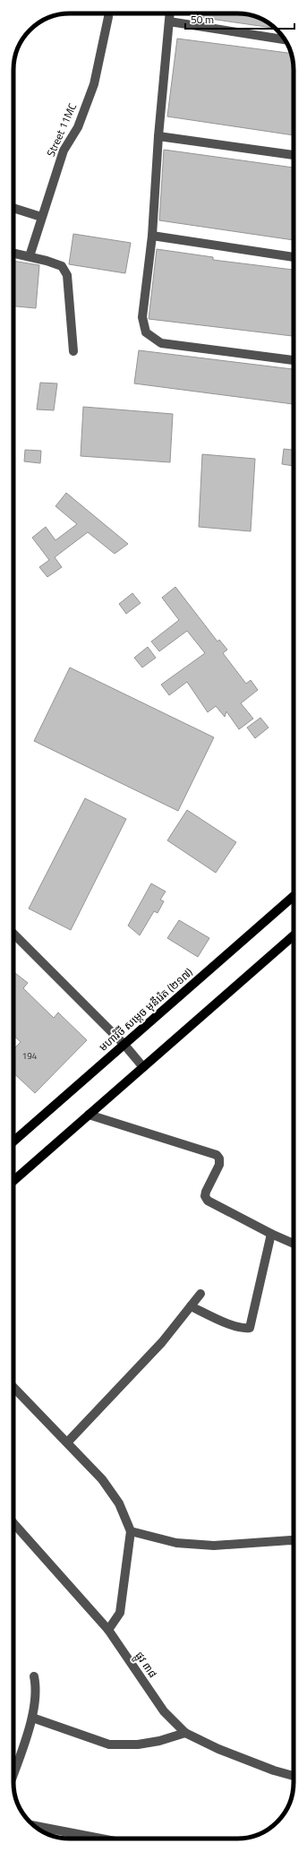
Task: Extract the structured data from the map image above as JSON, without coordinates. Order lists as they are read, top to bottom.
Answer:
{
  "streets": {
    "main road": ["មហាវិថី សម្តេច មុនីរ៉េត (២១៧)"],
    "street": ["Street 11MC", "ផ្លូវ ៣៨"]
  },
  "house_numbers": ["194"],
  "scale_bar": "50 m"
}
